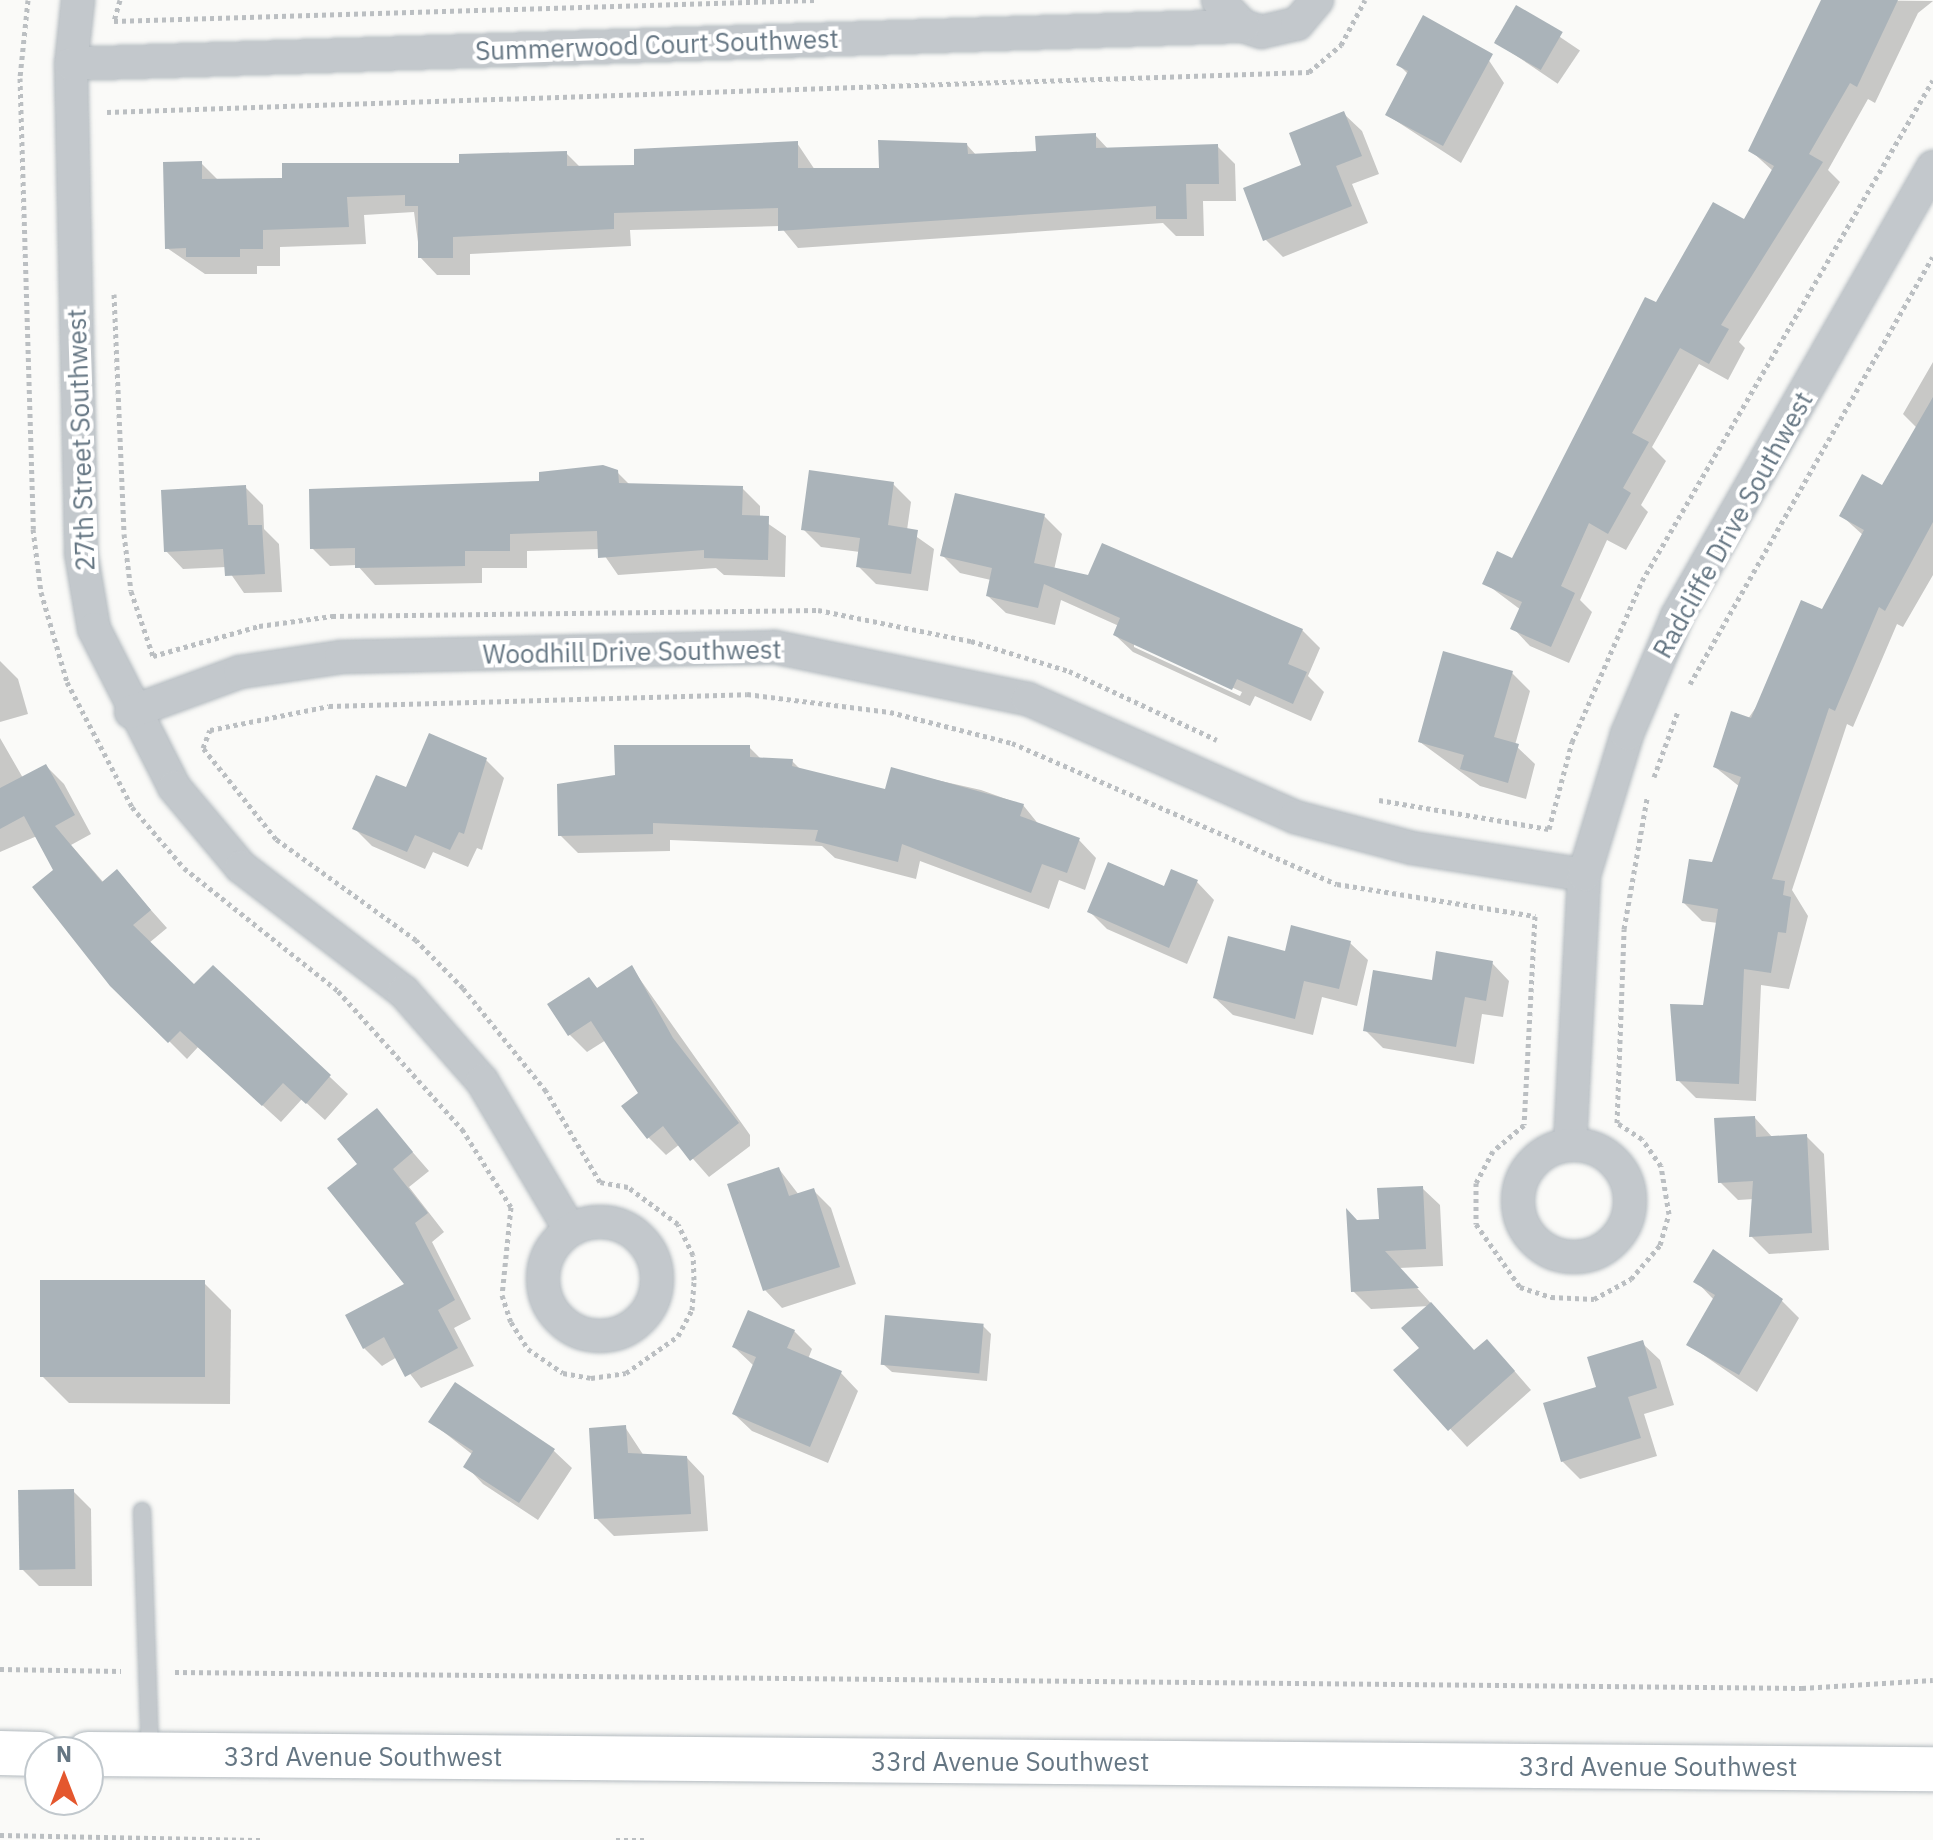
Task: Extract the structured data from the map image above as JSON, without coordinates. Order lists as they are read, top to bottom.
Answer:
{
  "streets": {
    "street": [
      "Summerwood Court Southwest",
      "27th Street Southwest",
      "Radcliffe Drive Southwest",
      "Woodhill Drive Southwest",
      "33rd Avenue Southwest"
    ]
  },
  "crossings": [
    ["Summerwood Court Southwest", "27th Street Southwest"],
    ["27th Street Southwest", "Woodhill Drive Southwest"],
    ["Radcliffe Drive Southwest", "Woodhill Drive Southwest"]
  ],
  "north": "top"
}
